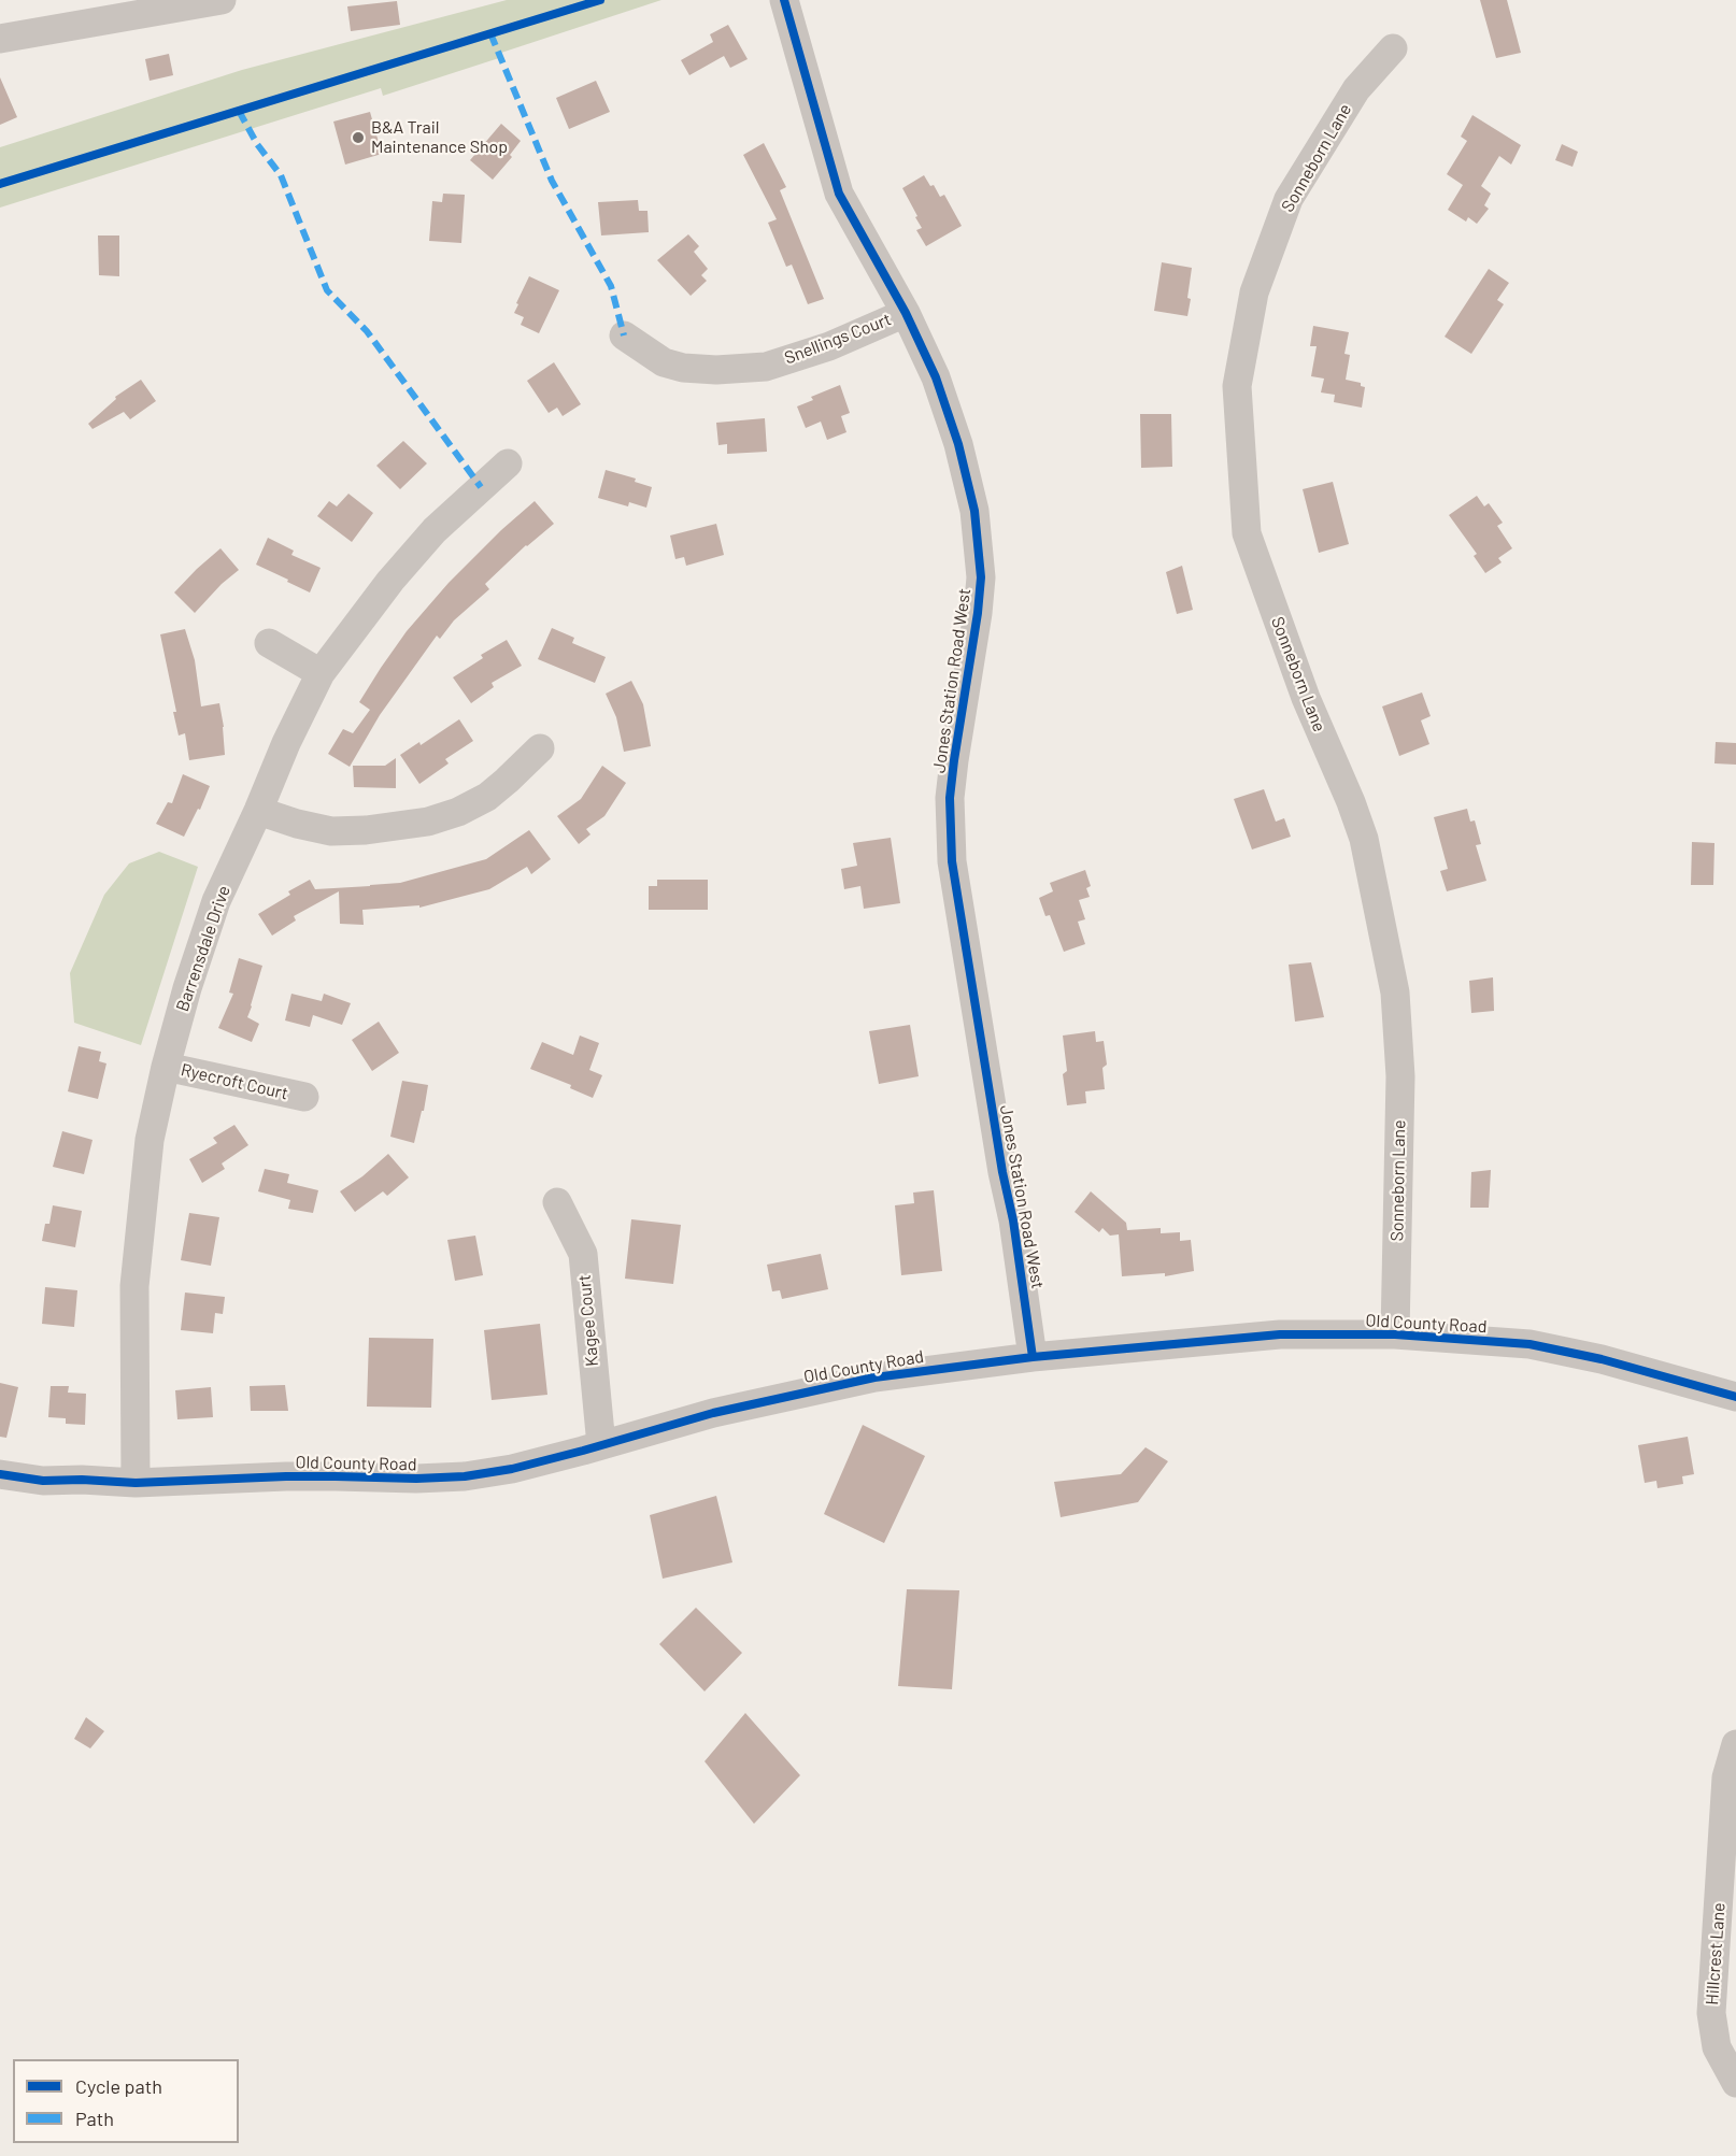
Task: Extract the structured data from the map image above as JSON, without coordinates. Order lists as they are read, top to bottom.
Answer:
{
  "streets": {
    "street": [
      "Sonneborn Lane",
      "Snellings Court",
      "Jones Station Road West",
      "Barrensdale Drive",
      "Ryecroft Court",
      "Kagee Court",
      "Old County Road",
      "Hillcrest Lane"
    ]
  },
  "crossings": [
    ["Sonneborn Lane", "Old County Road"],
    ["Snellings Court", "Jones Station Road West"],
    ["Jones Station Road West", "Old County Road"],
    ["Barrensdale Drive", "Ryecroft Court"],
    ["Barrensdale Drive", "Old County Road"],
    ["Kagee Court", "Old County Road"]
  ],
  "places": ["B&A Trail Maintenance Shop"],
  "legend": ["Cycle path", "Path"]
}
